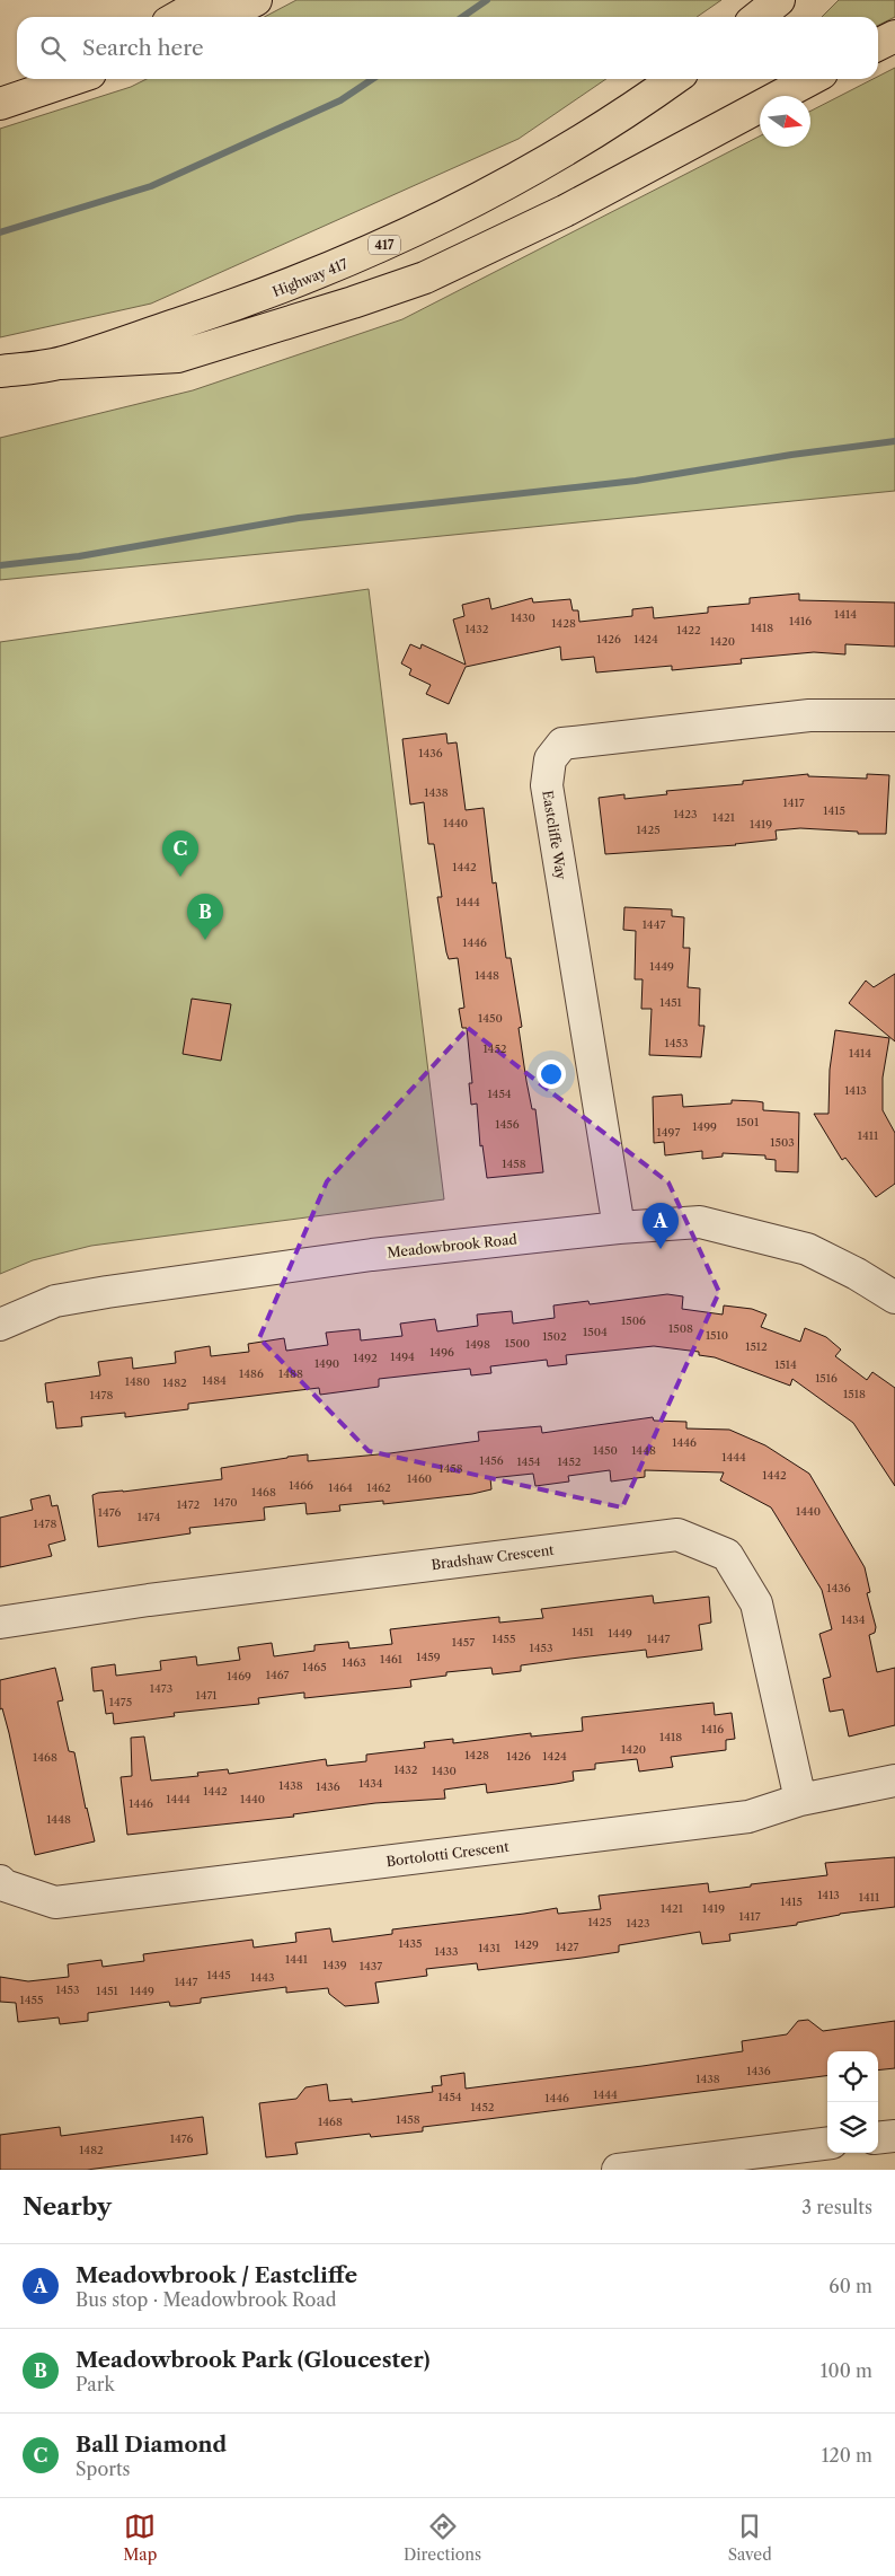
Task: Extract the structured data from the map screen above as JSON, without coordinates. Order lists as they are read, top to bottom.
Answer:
{
  "streets": {
    "highway": ["417", "Highway 417"],
    "street": [
      "Eastcliffe Way",
      "Meadowbrook Road",
      "Bradshaw Crescent",
      "Bortolotti Crescent"
    ]
  },
  "crossings": [
    ["Eastcliffe Way", "Meadowbrook Road"],
    ["Bradshaw Crescent", "Bortolotti Crescent"]
  ],
  "house_numbers": [
    "1414",
    "1430",
    "1416",
    "1428",
    "1418",
    "1432",
    "1422",
    "1426",
    "1424",
    "1420",
    "1436",
    "1438",
    "1417",
    "1415",
    "1423",
    "1421",
    "1440",
    "1419",
    "1425",
    "1442",
    "1444",
    "1447",
    "1446",
    "1449",
    "1448",
    "1451",
    "1450",
    "1453",
    "1452",
    "1414",
    "1413",
    "1454",
    "1501",
    "1456",
    "1499",
    "1497",
    "1411",
    "1503",
    "1458",
    "1506",
    "1508",
    "1504",
    "1510",
    "1502",
    "1500",
    "1498",
    "1512",
    "1496",
    "1494",
    "1492",
    "1490",
    "1514",
    "1486",
    "1488",
    "1516",
    "1484",
    "1480",
    "1482",
    "1518",
    "1478",
    "1446",
    "1450",
    "1448",
    "1444",
    "1456",
    "1454",
    "1452",
    "1458",
    "1442",
    "1460",
    "1466",
    "1464",
    "1462",
    "1468",
    "1470",
    "1472",
    "1440",
    "1476",
    "1474",
    "1478",
    "1436",
    "1434",
    "1451",
    "1449",
    "1455",
    "1447",
    "1457",
    "1453",
    "1459",
    "1461",
    "1463",
    "1465",
    "1467",
    "1469",
    "1473",
    "1471",
    "1475",
    "1416",
    "1418",
    "1420",
    "1428",
    "1426",
    "1424",
    "1468",
    "1432",
    "1430",
    "1434",
    "1438",
    "1436",
    "1442",
    "1444",
    "1440",
    "1446",
    "1448",
    "1413",
    "1411",
    "1415",
    "1421",
    "1419",
    "1417",
    "1425",
    "1423",
    "1435",
    "1429",
    "1427",
    "1431",
    "1433",
    "1441",
    "1439",
    "1437",
    "1445",
    "1443",
    "1447",
    "1453",
    "1451",
    "1449",
    "1455",
    "1436",
    "1438",
    "1444",
    "1454",
    "1446",
    "1452",
    "1458",
    "1468",
    "1476",
    "1482"
  ],
  "north": "right",
  "page": {
    "search": "Search here",
    "pins": ["C", "B", "A"],
    "heading": ["Nearby", "3 results"],
    "list": [
      {
        "mark": "A",
        "name": "Meadowbrook / Eastcliffe",
        "note": "Bus stop · Meadowbrook Road",
        "value": "60 m"
      },
      {
        "mark": "B",
        "name": "Meadowbrook Park (Gloucester)",
        "note": "Park",
        "value": "100 m"
      },
      {
        "mark": "C",
        "name": "Ball Diamond",
        "note": "Sports",
        "value": "120 m"
      }
    ],
    "nav": ["Map", "Directions", "Saved"]
  }
}
